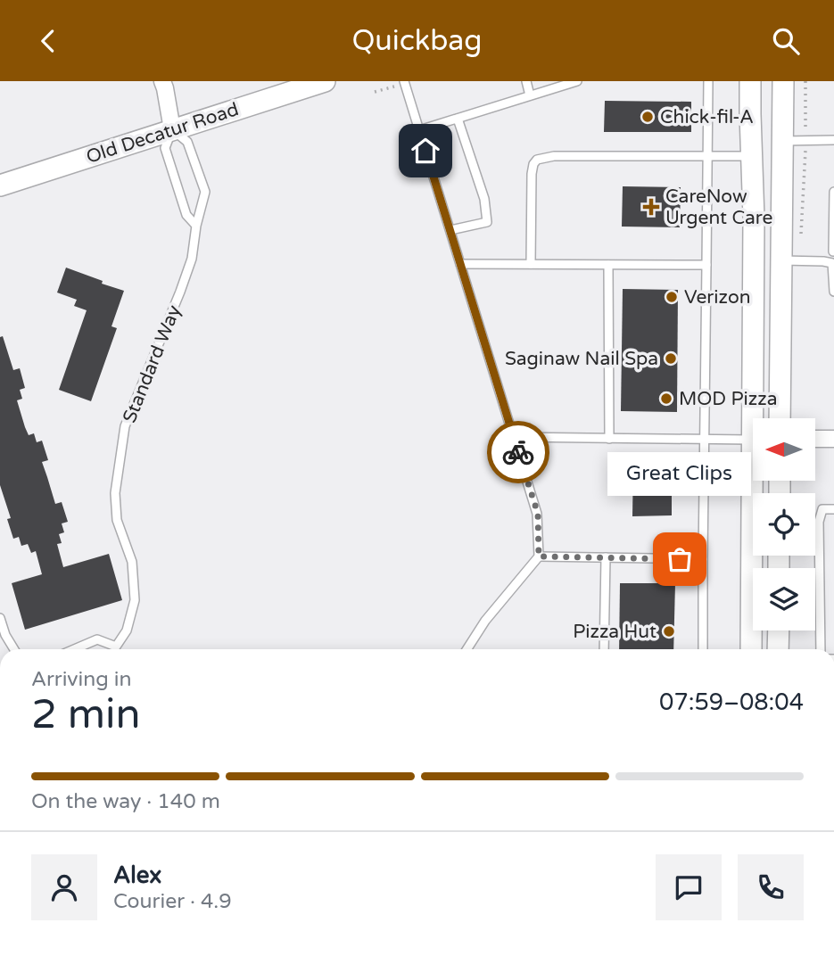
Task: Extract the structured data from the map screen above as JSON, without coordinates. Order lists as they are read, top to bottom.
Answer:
{
  "streets": {
    "main road": ["Old Decatur Road"],
    "lane": ["Standard Way"]
  },
  "crossings": [
    ["Old Decatur Road", "Standard Way"]
  ],
  "places": {
    "other": [
      "Chick-fil-A",
      "Verizon",
      "Saginaw Nail Spa",
      "MOD Pizza",
      "Great Clips",
      "Pizza Hut"
    ],
    "health": ["CareNow Urgent Care"]
  },
  "north": "left",
  "page": {
    "header": "Quickbag",
    "bubble": "Great Clips",
    "heading": ["2 min", "Arriving in", "07:59–08:04"],
    "panel": ["Alex", "Courier · 4.9"],
    "bar": "On the way · 140 m"
  }
}
